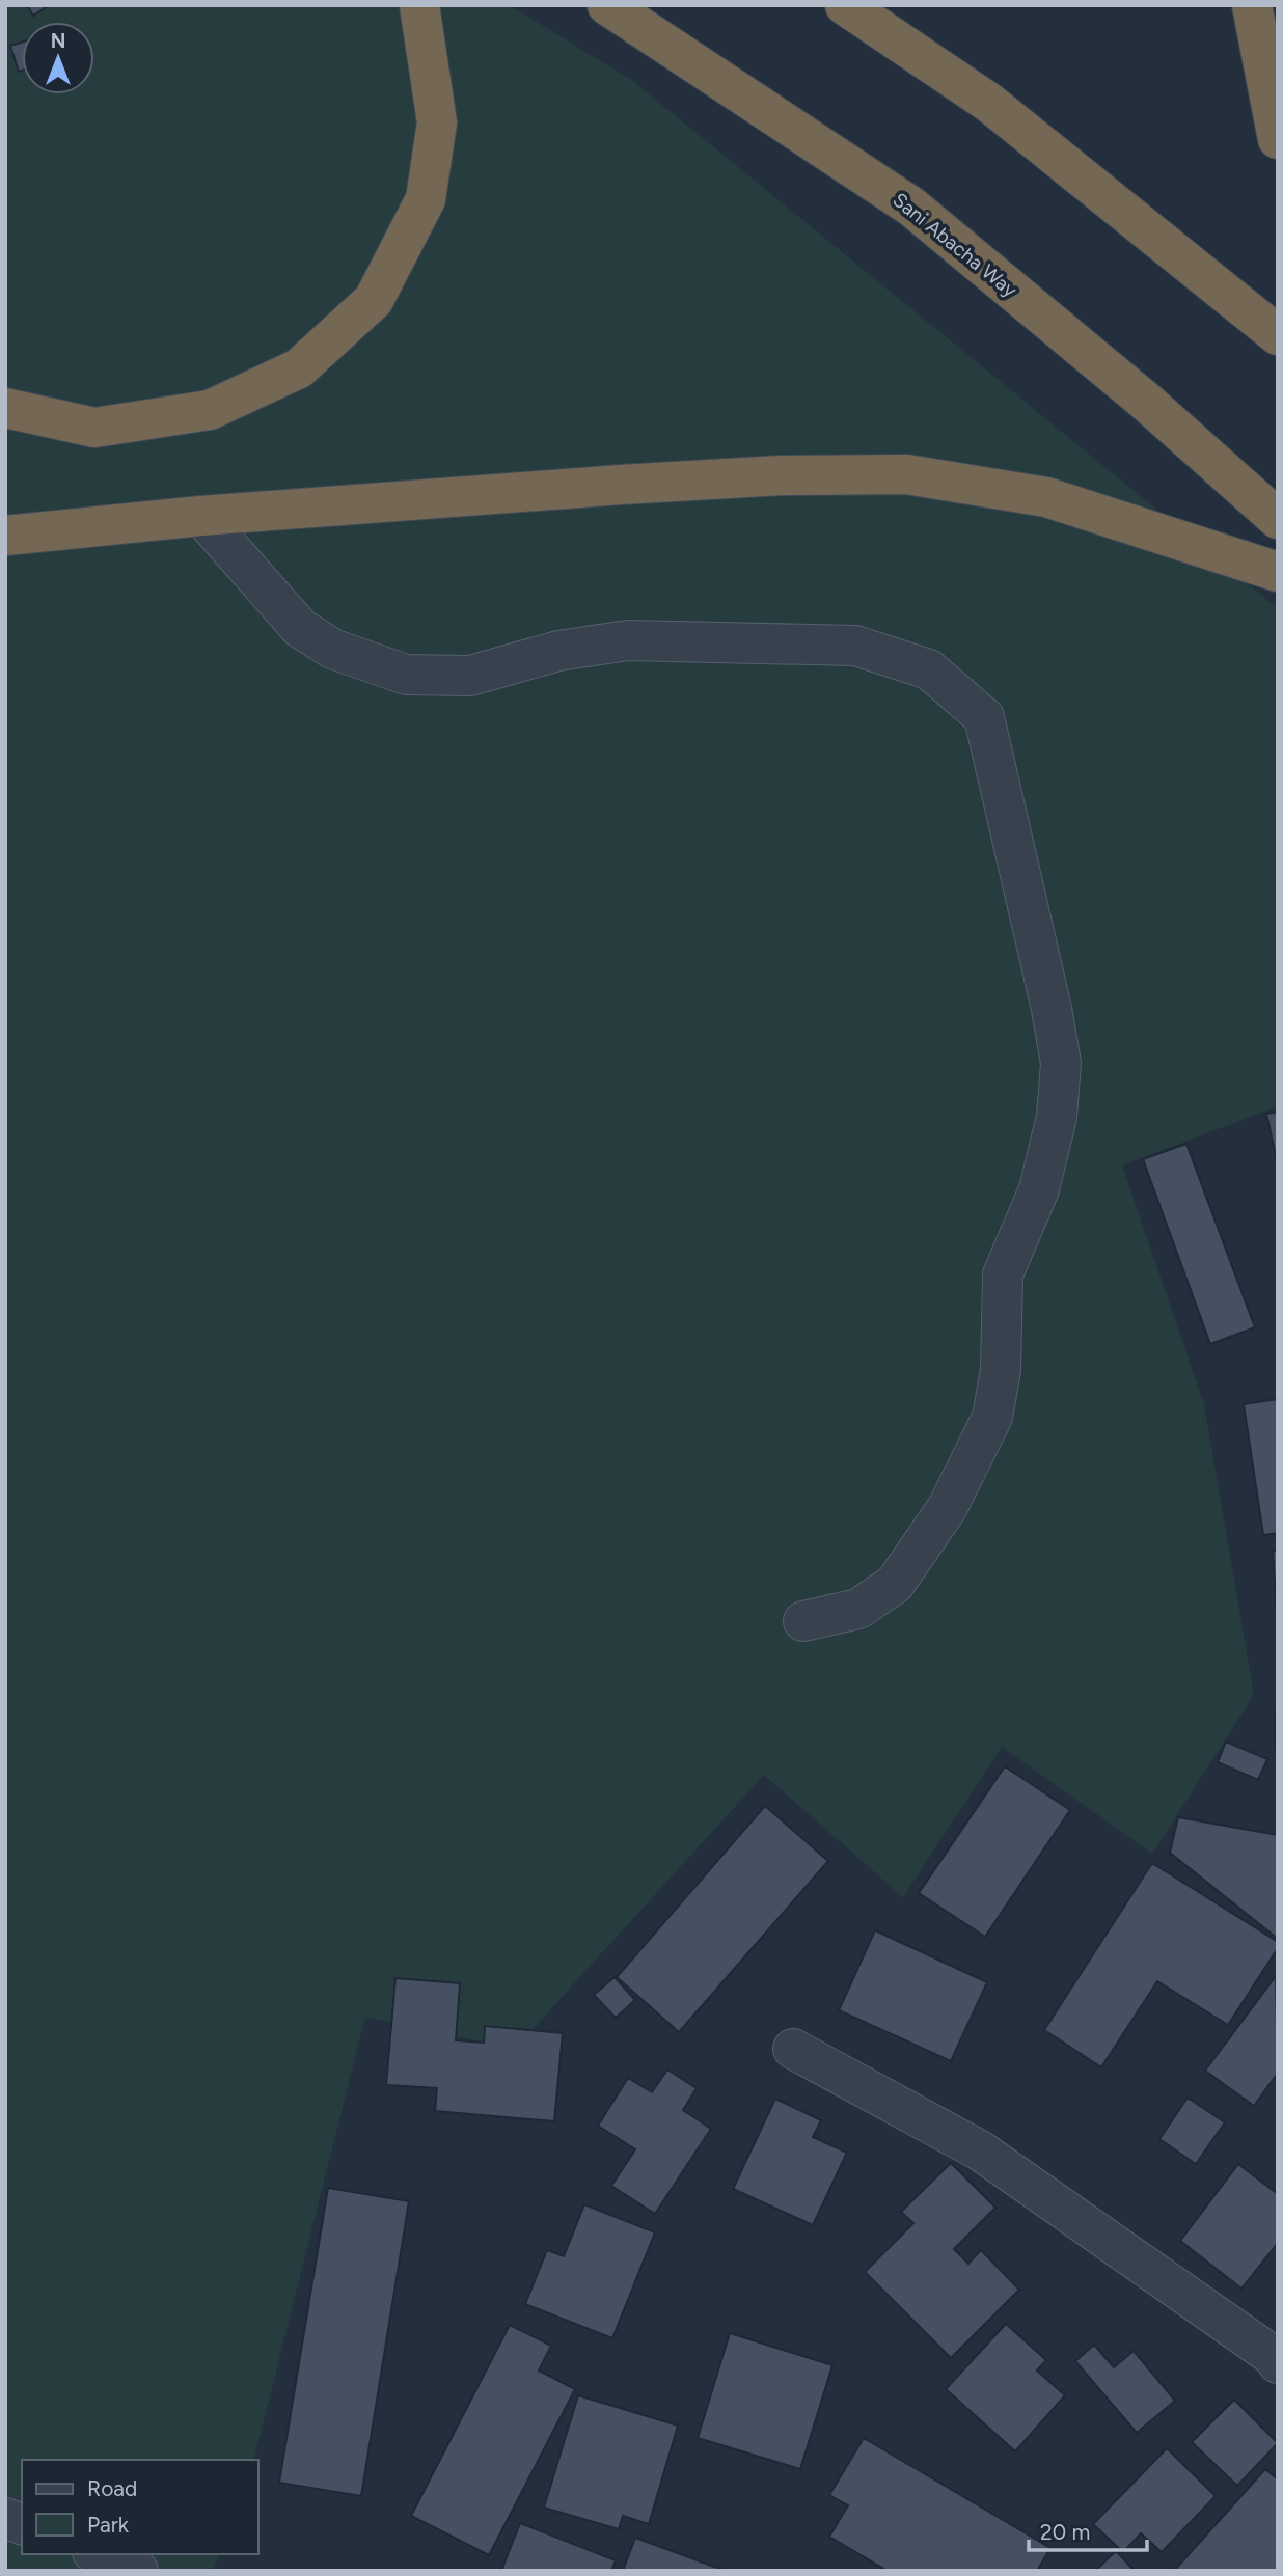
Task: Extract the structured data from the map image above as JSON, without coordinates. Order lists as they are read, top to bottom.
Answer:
{
  "streets": {
    "highway": ["Sani Abacha Way"]
  },
  "legend": ["Road", "Park"],
  "scale_bar": "20 m",
  "north": "top"
}
